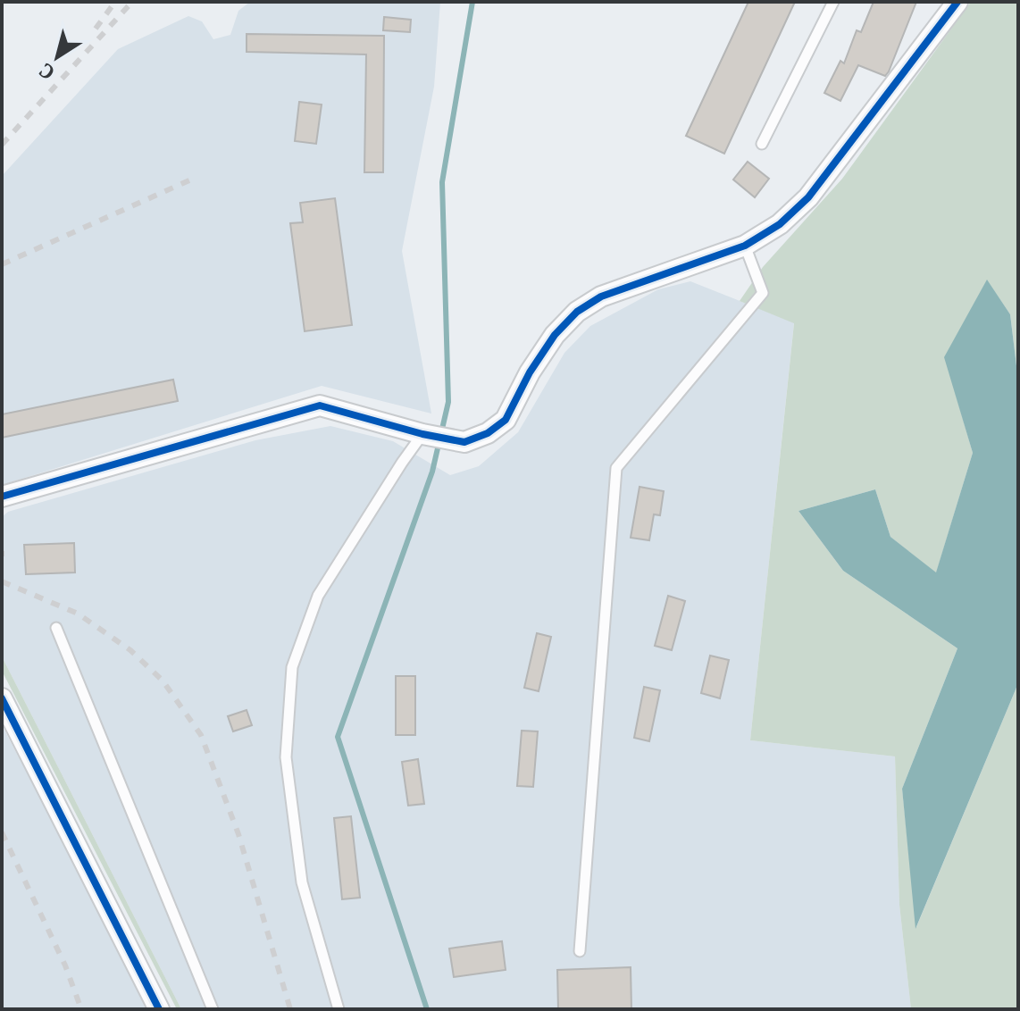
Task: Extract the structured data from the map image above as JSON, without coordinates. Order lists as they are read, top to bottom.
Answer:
{
  "north": "bottom left"
}
